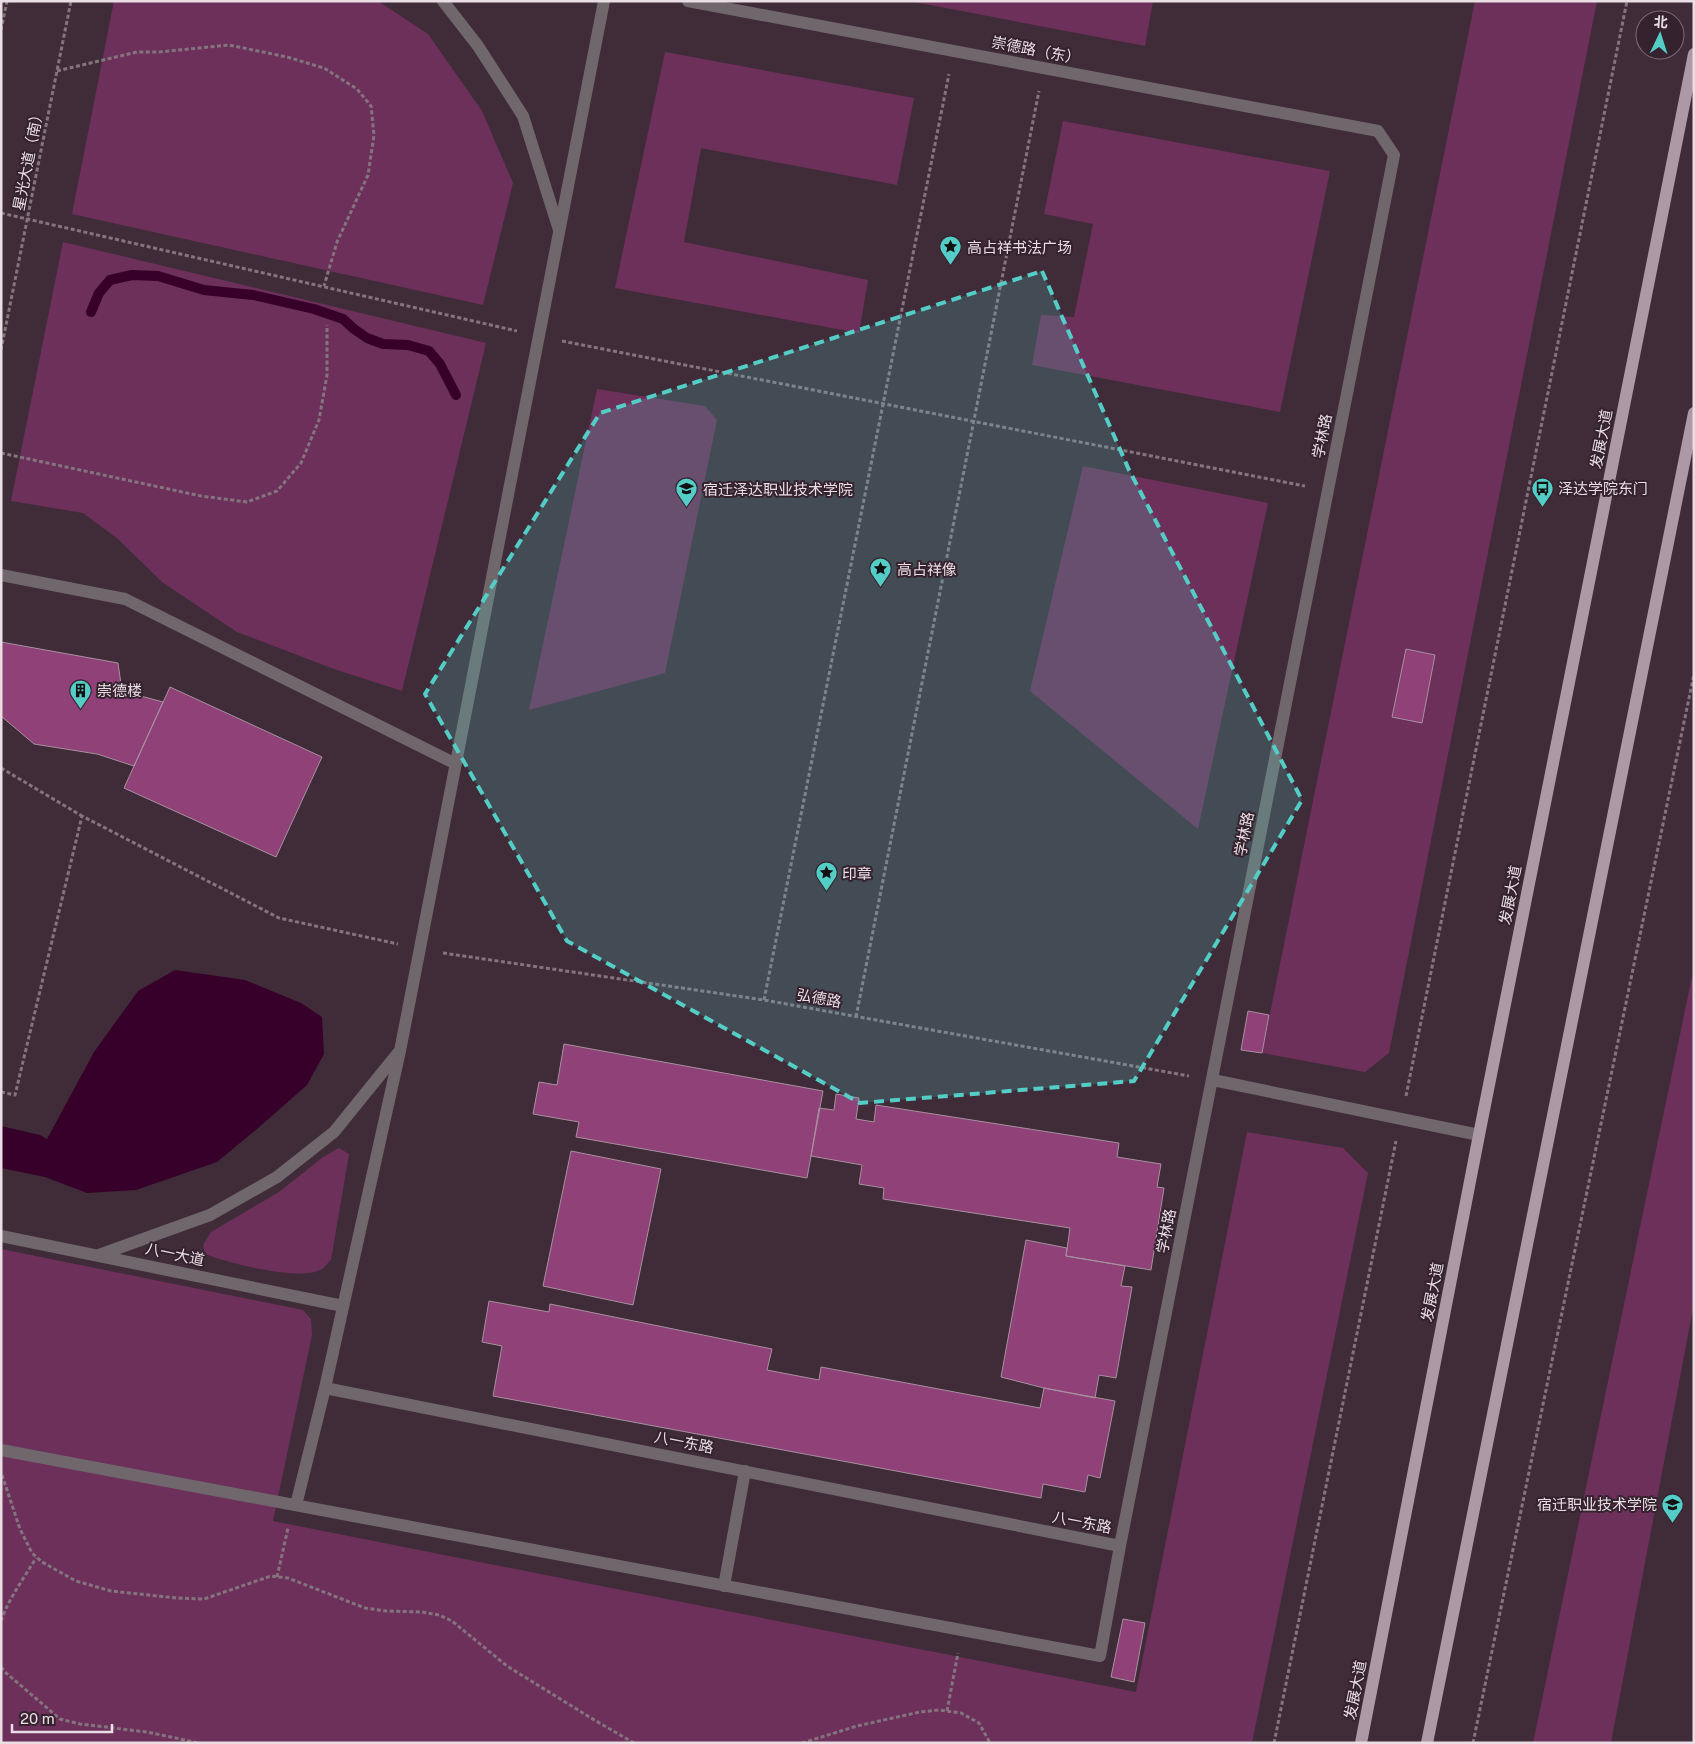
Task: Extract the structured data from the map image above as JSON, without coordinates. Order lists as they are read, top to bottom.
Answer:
{
  "streets": {
    "main road": ["发展大道"],
    "lane": [
      "崇德路（东）",
      "学林路",
      "八一大道",
      "八一东路"
    ],
    "path": ["星光大道（南）", "弘德路"]
  },
  "crossings": [
    ["崇德路（东）", "学林路"],
    ["学林路", "弘德路"],
    ["学林路", "八一东路"]
  ],
  "places": {
    "place": ["高占祥书法广场", "高占祥像", "印章"],
    "bus stop": ["泽达学院东门"],
    "school or university": ["宿迁泽达职业技术学院", "宿迁职业技术学院"],
    "building": ["崇德楼"]
  },
  "scale_bar": "20 m",
  "north": "top"
}
